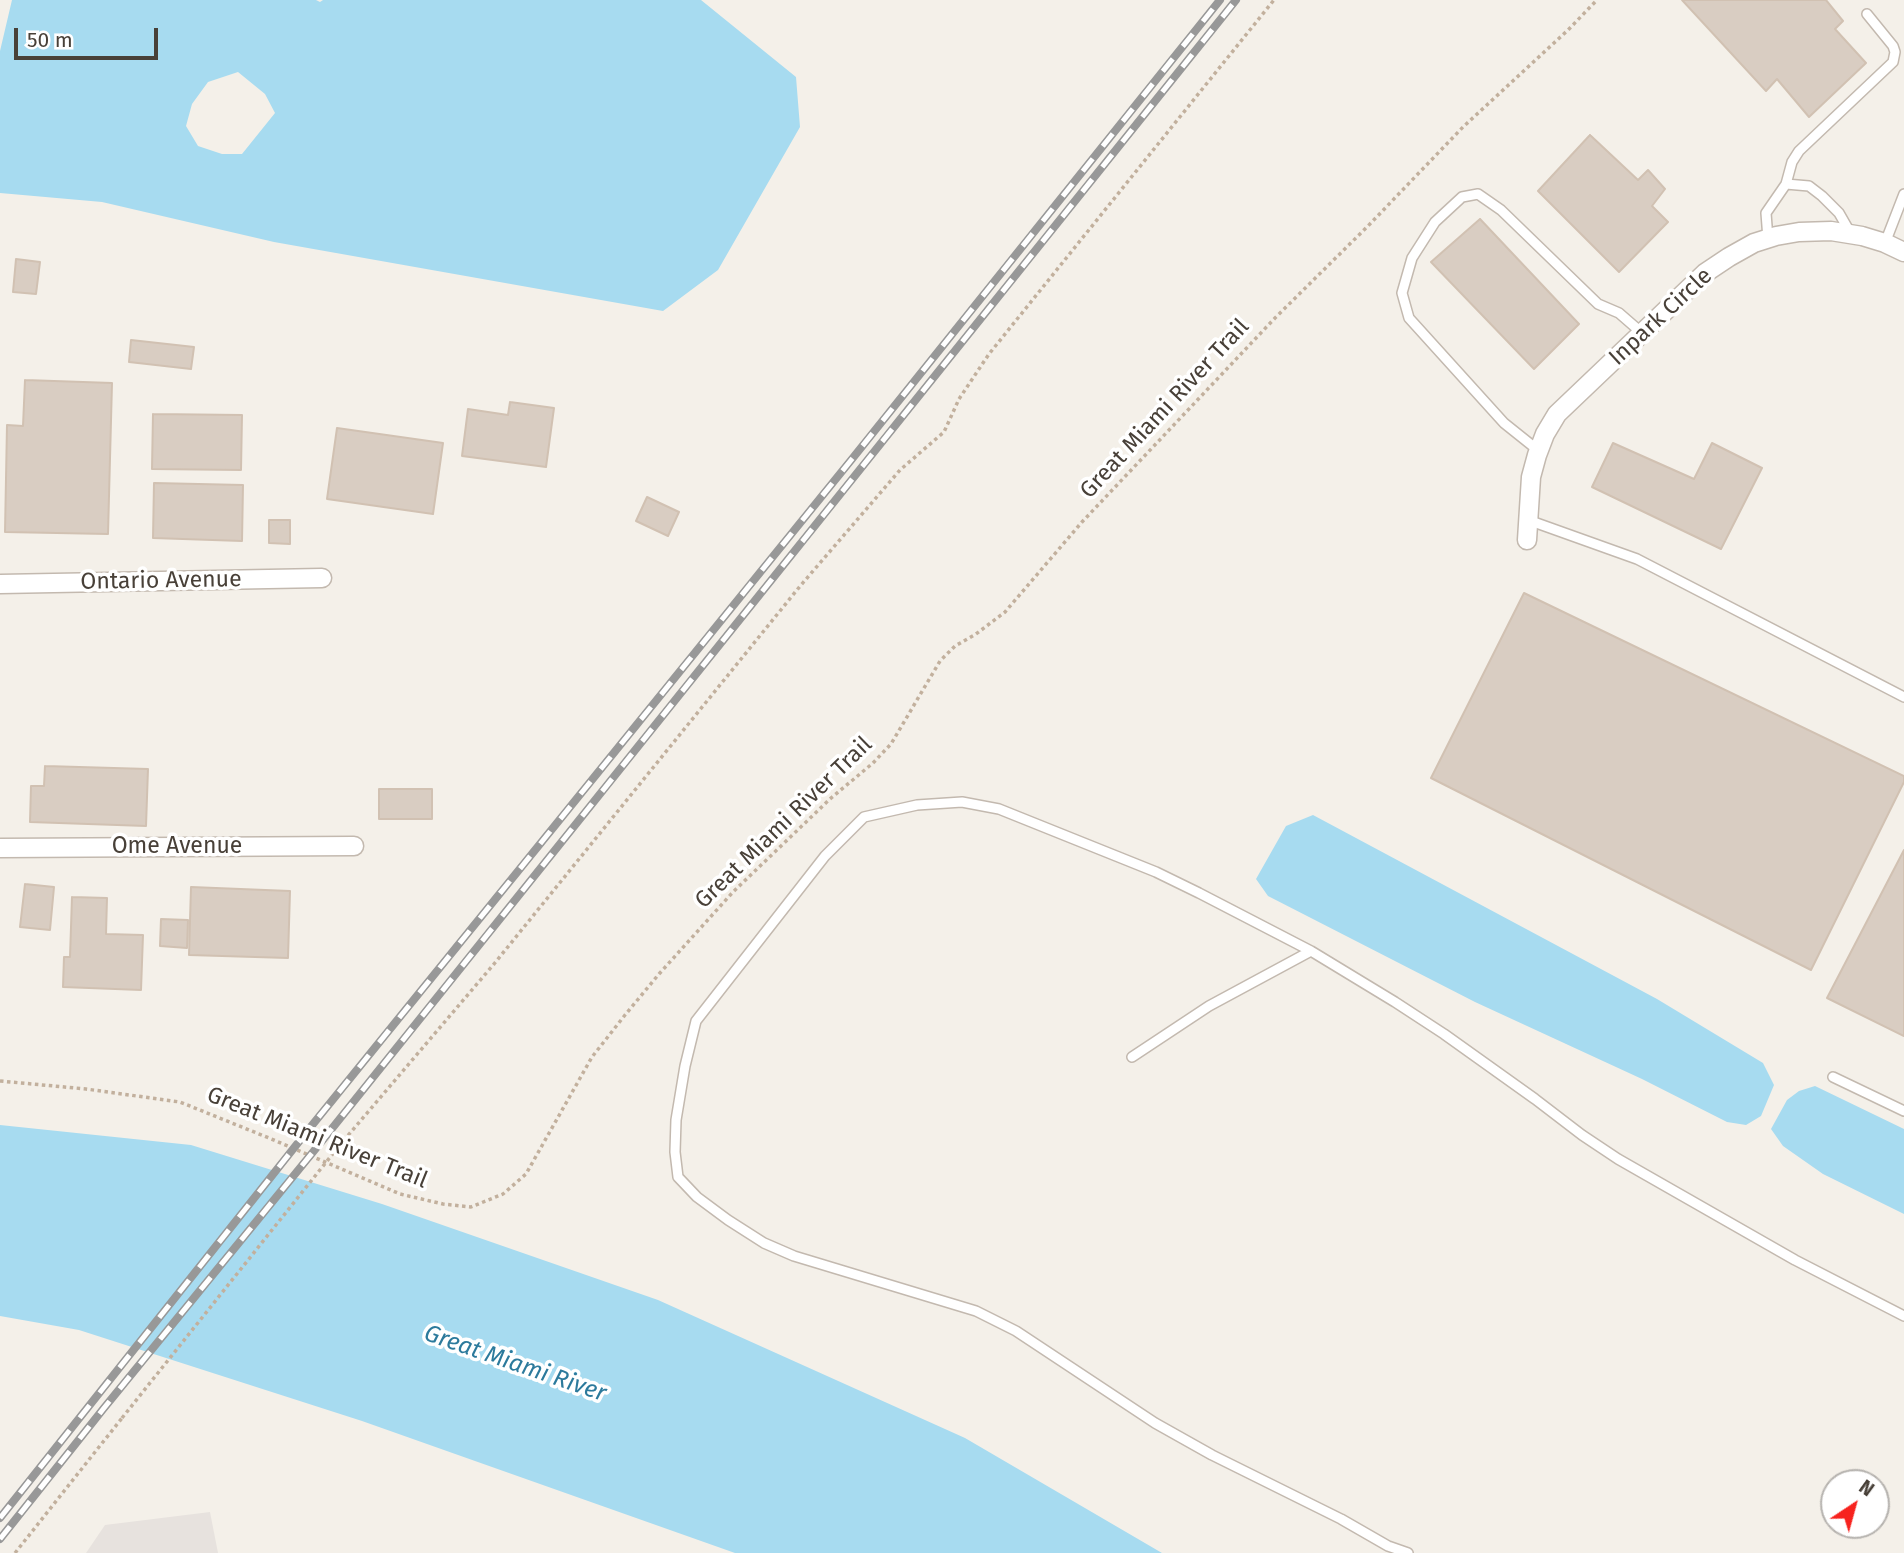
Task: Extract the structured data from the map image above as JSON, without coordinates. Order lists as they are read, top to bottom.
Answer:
{
  "streets": {
    "street": ["Inpark Circle", "Ontario Avenue", "Ome Avenue"],
    "path": ["Great Miami River Trail"]
  },
  "water": ["Great Miami River"],
  "scale_bar": "50 m",
  "north": "top right"
}
